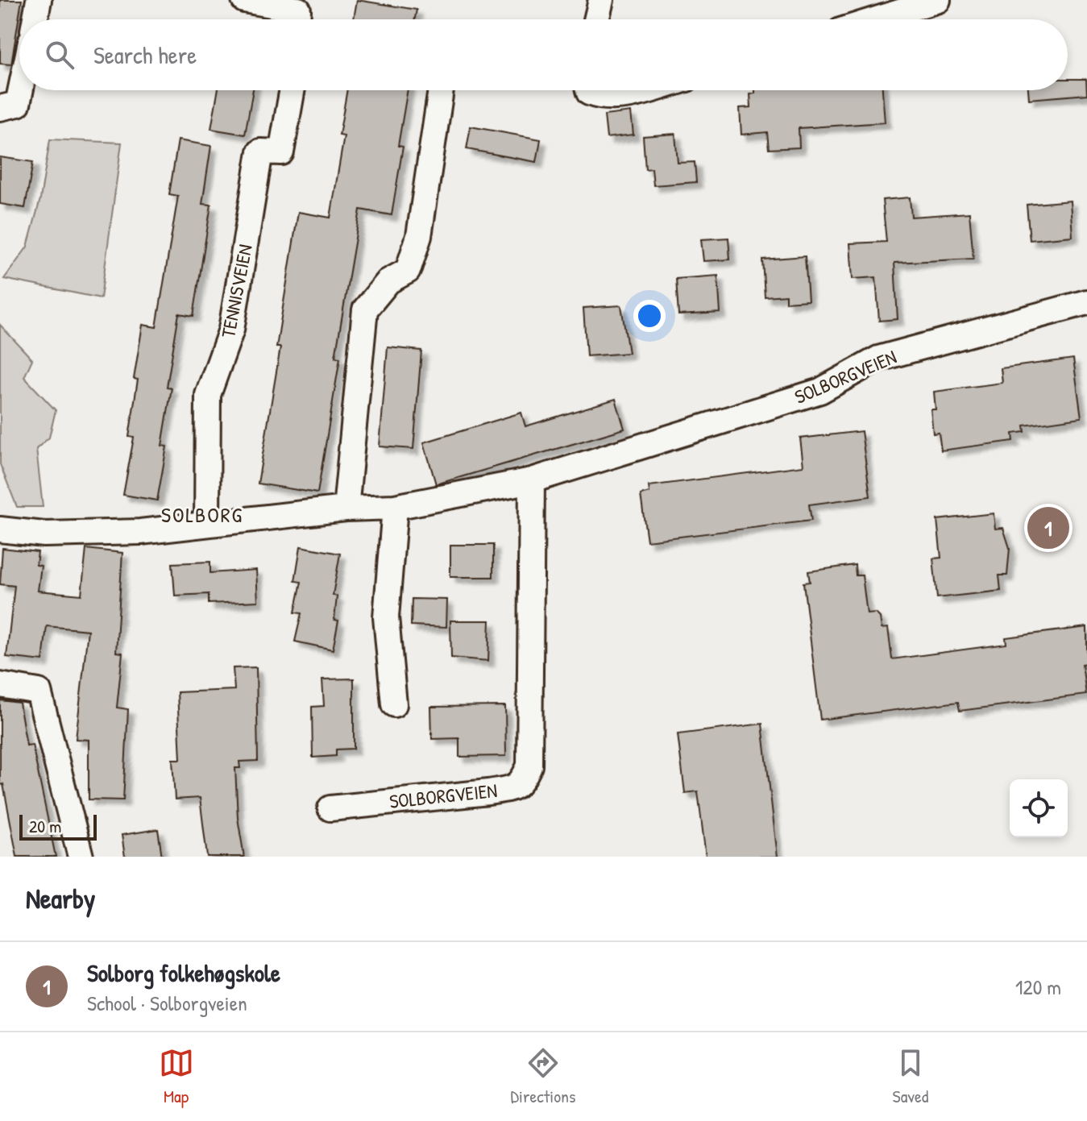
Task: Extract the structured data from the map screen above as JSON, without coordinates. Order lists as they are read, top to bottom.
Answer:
{
  "streets": {
    "street": ["TENNISVEIEN", "SOLBORGVEIEN"]
  },
  "crossings": [
    ["TENNISVEIEN", "SOLBORGVEIEN"]
  ],
  "districts": ["SOLBORG"],
  "scale_bar": "20 m",
  "page": {
    "search": "Search here",
    "pins": "1",
    "scale": "20 m",
    "heading": "Nearby",
    "list": [
      {
        "mark": "1",
        "name": "Solborg folkehøgskole",
        "note": "School · Solborgveien",
        "value": "120 m"
      }
    ],
    "nav": ["Map", "Directions", "Saved"]
  }
}
